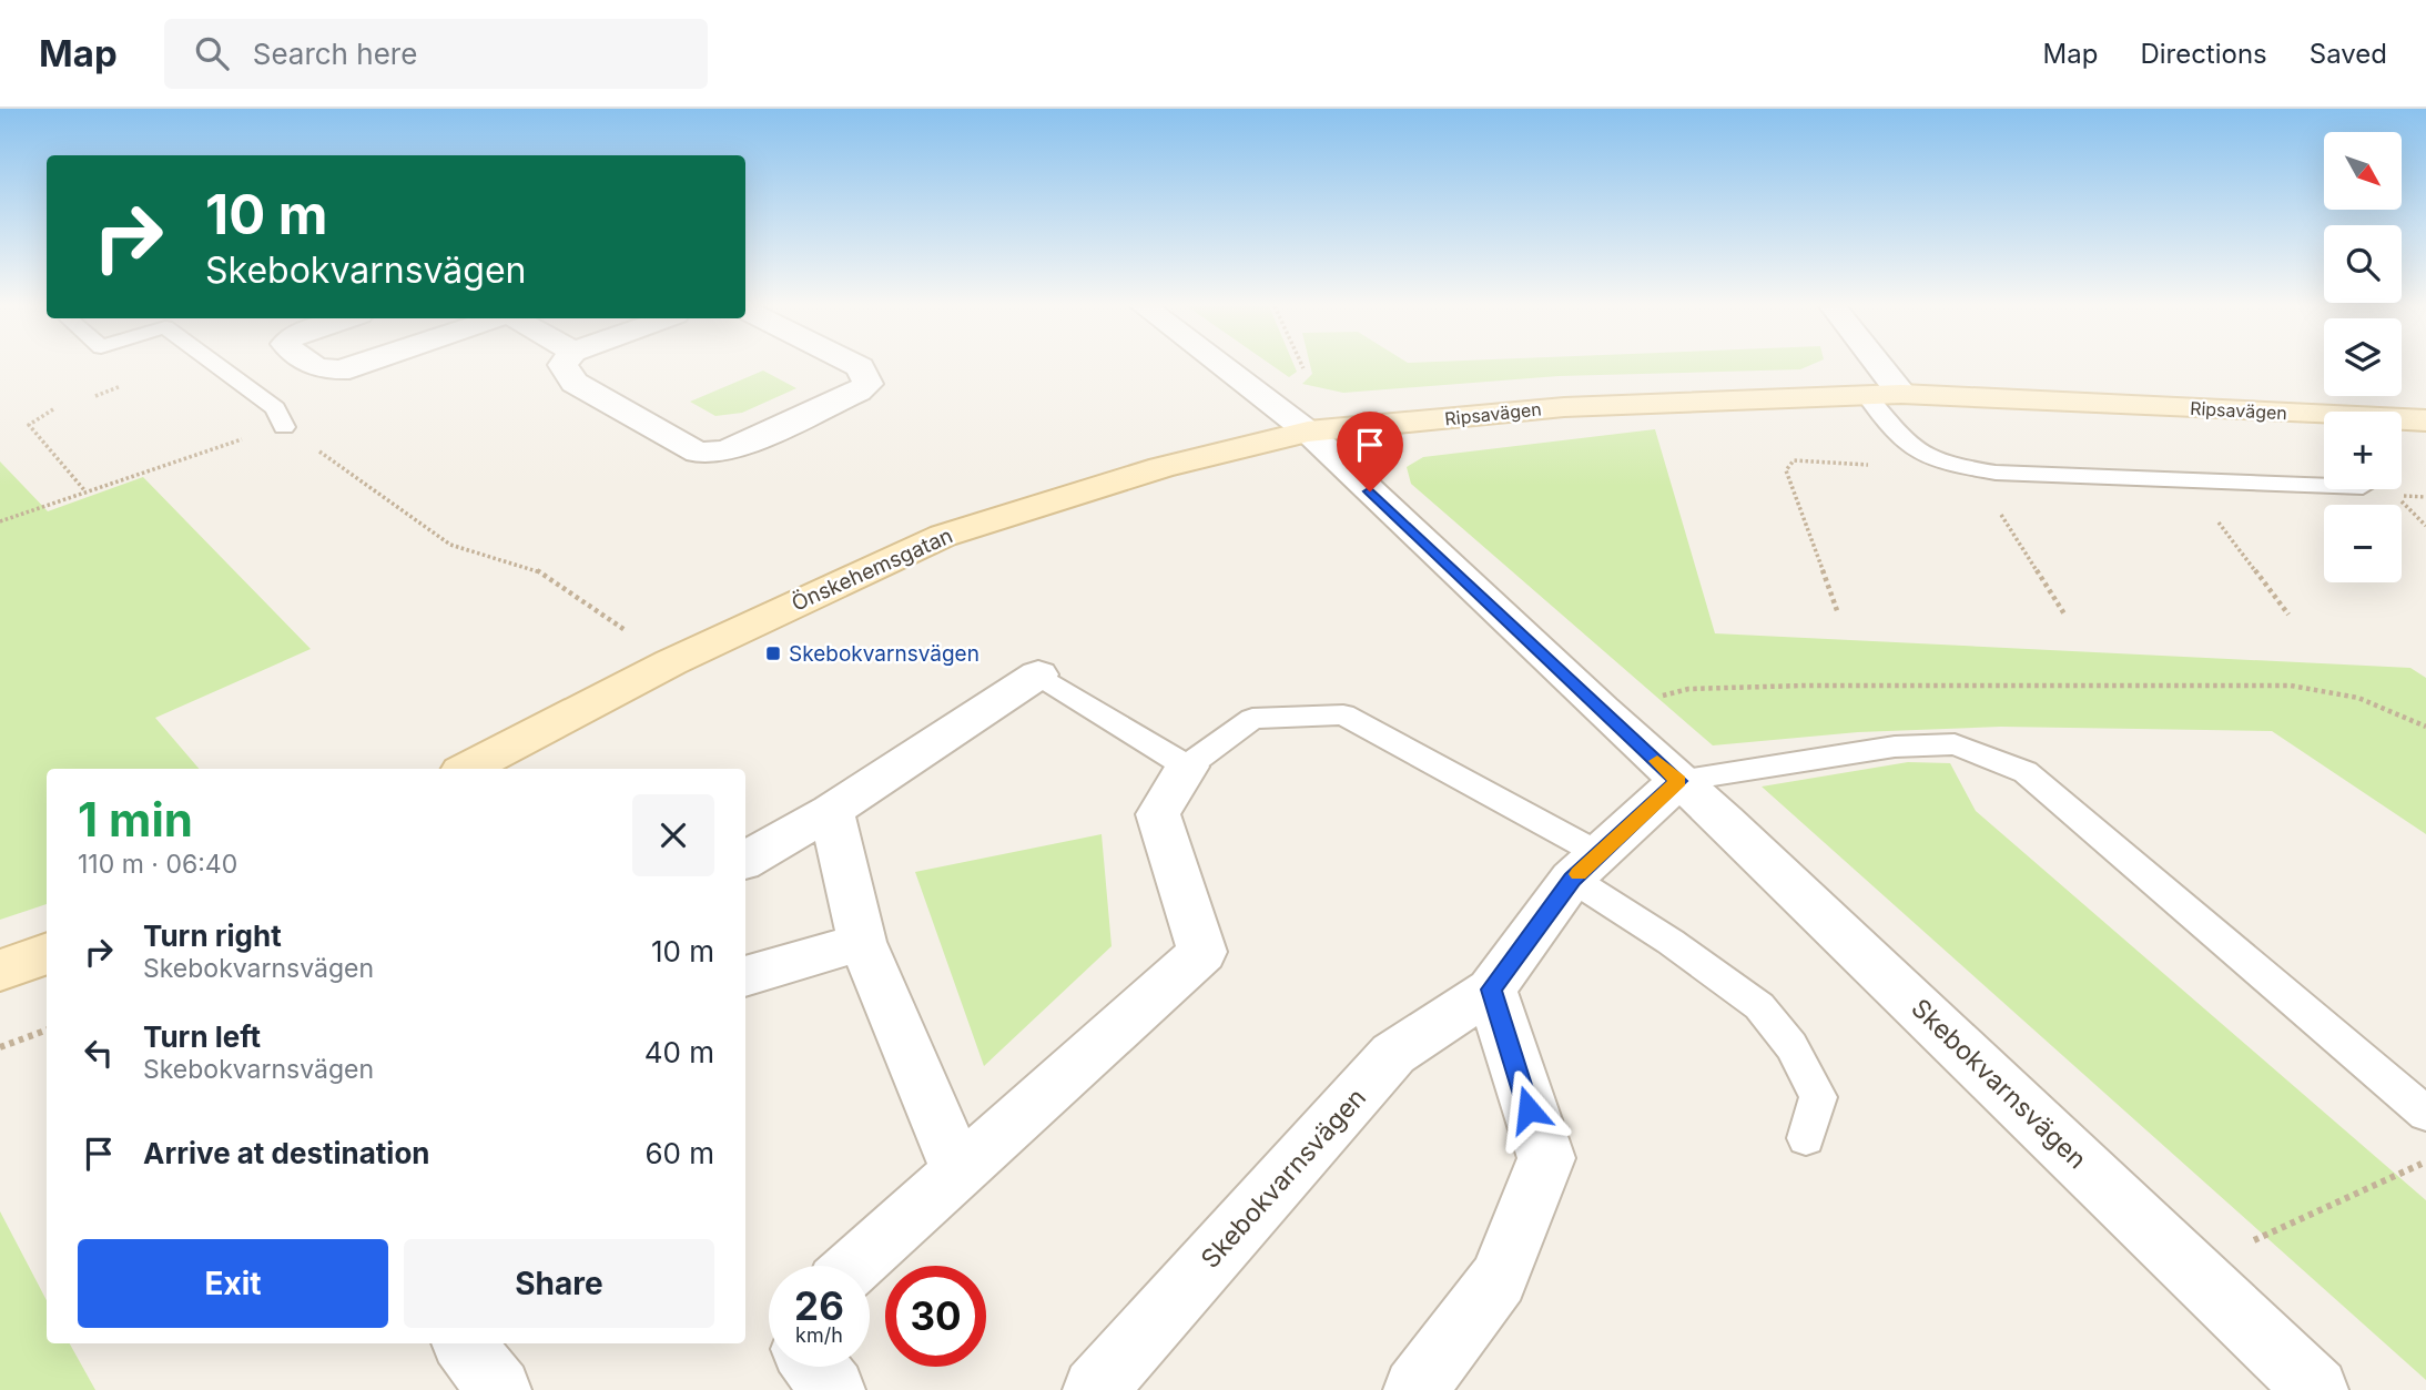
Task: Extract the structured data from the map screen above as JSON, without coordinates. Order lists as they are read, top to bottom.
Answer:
{
  "streets": {
    "street": ["Ripsavägen", "Önskehemsgatan", "Skebokvarnsvägen"]
  },
  "crossings": [
    ["Ripsavägen", "Önskehemsgatan"],
    ["Ripsavägen", "Skebokvarnsvägen"],
    ["Önskehemsgatan", "Skebokvarnsvägen"]
  ],
  "places": {
    "transit": ["Skebokvarnsvägen"]
  },
  "north": "bottom right",
  "page": {
    "header": "Map",
    "search": "Search here",
    "nav": ["Map", "Directions", "Saved"],
    "map_buttons": ["+", "−"],
    "turn": ["10 m", "Skebokvarnsvägen"],
    "heading": ["1 min", "110 m · 06:40"],
    "list": [
      {
        "name": "Turn right",
        "note": "Skebokvarnsvägen",
        "value": "10 m"
      },
      {
        "name": "Turn left",
        "note": "Skebokvarnsvägen",
        "value": "40 m"
      },
      {
        "name": "Arrive at destination",
        "value": "60 m"
      }
    ],
    "buttons": ["Exit", "Share"],
    "speed": "26 km/h",
    "limit": "30"
  }
}
